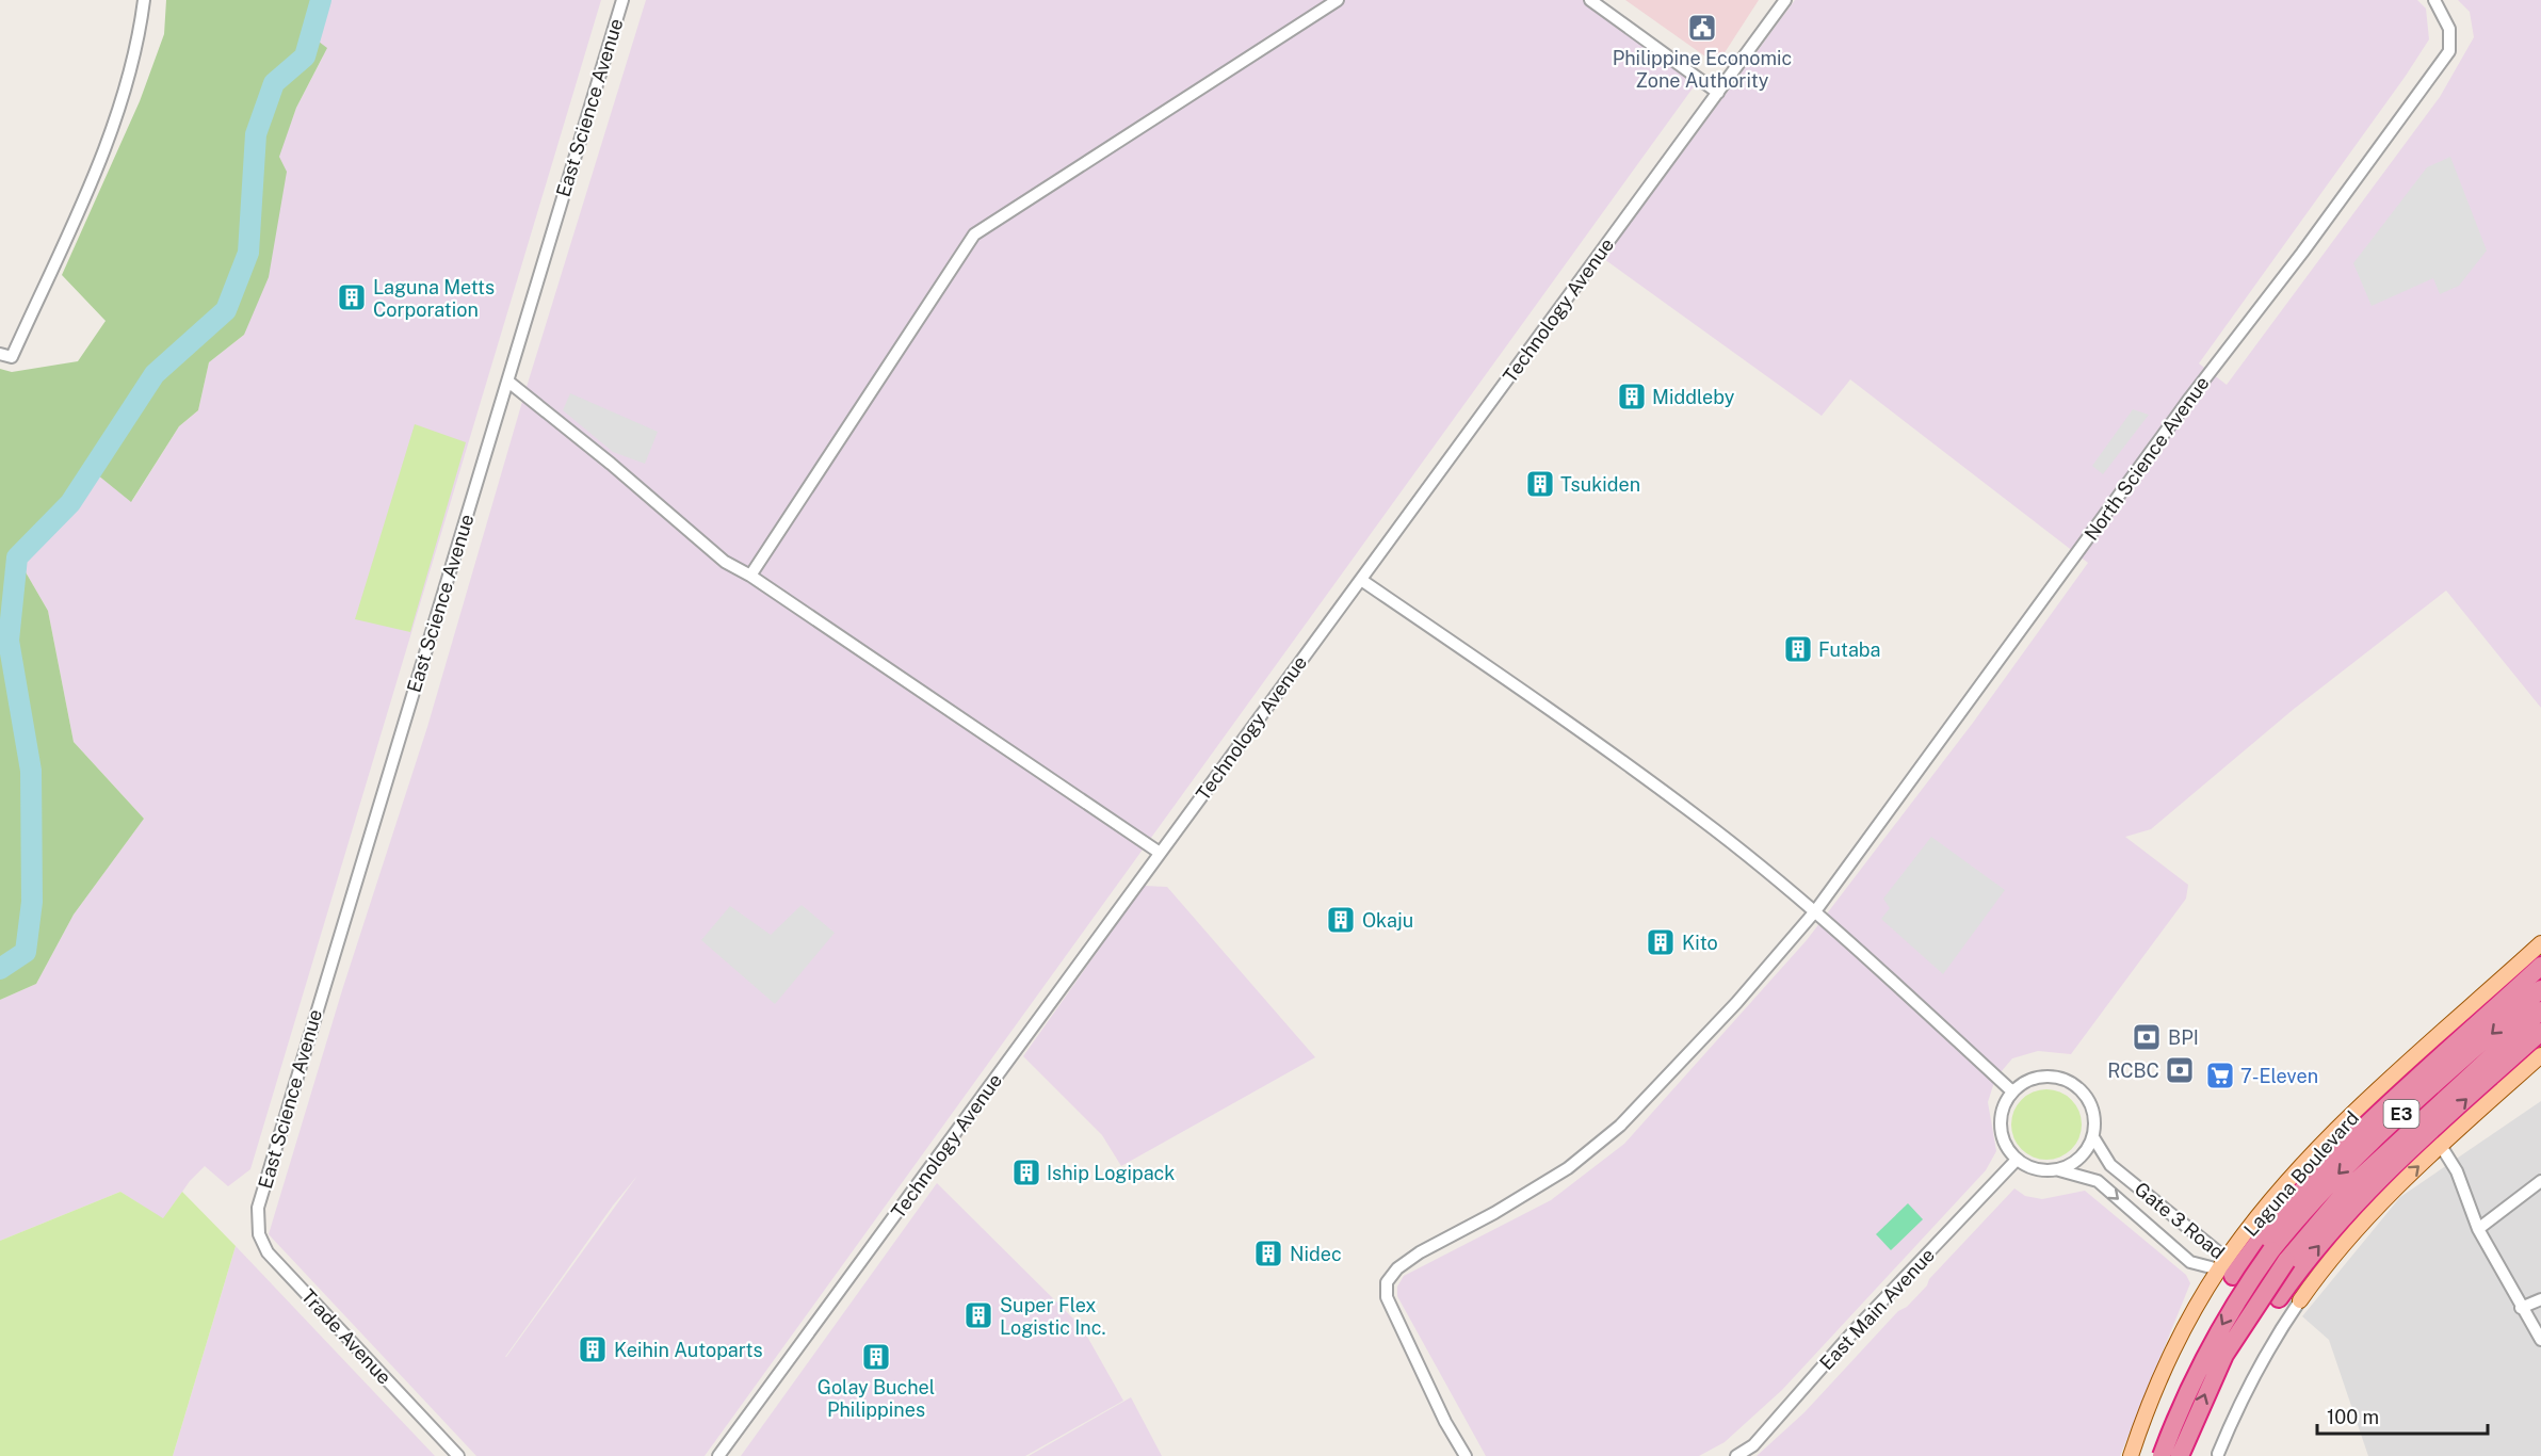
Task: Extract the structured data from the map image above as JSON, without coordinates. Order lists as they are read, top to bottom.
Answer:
{
  "streets": {
    "highway": ["E3"],
    "main road": ["Laguna Boulevard", "Gate 3 Road"],
    "street": [
      "East Science Avenue",
      "Technology Avenue",
      "North Science Avenue",
      "East Main Avenue",
      "Trade Avenue"
    ]
  },
  "crossings": [
    ["East Science Avenue", "Trade Avenue"],
    ["Laguna Boulevard", "Gate 3 Road"],
    ["Gate 3 Road", "East Main Avenue"]
  ],
  "places": {
    "public building": ["Philippine Economic Zone Authority"],
    "building": [
      "Laguna Metts Corporation",
      "Middleby",
      "Tsukiden",
      "Futaba",
      "Okaju",
      "Kito",
      "Iship Logipack",
      "Nidec",
      "Super Flex Logistic Inc.",
      "Keihin Autoparts",
      "Golay Buchel Philippines"
    ],
    "bank": ["BPI", "RCBC"],
    "supermarket": ["7-Eleven"]
  },
  "scale_bar": "100 m"
}
